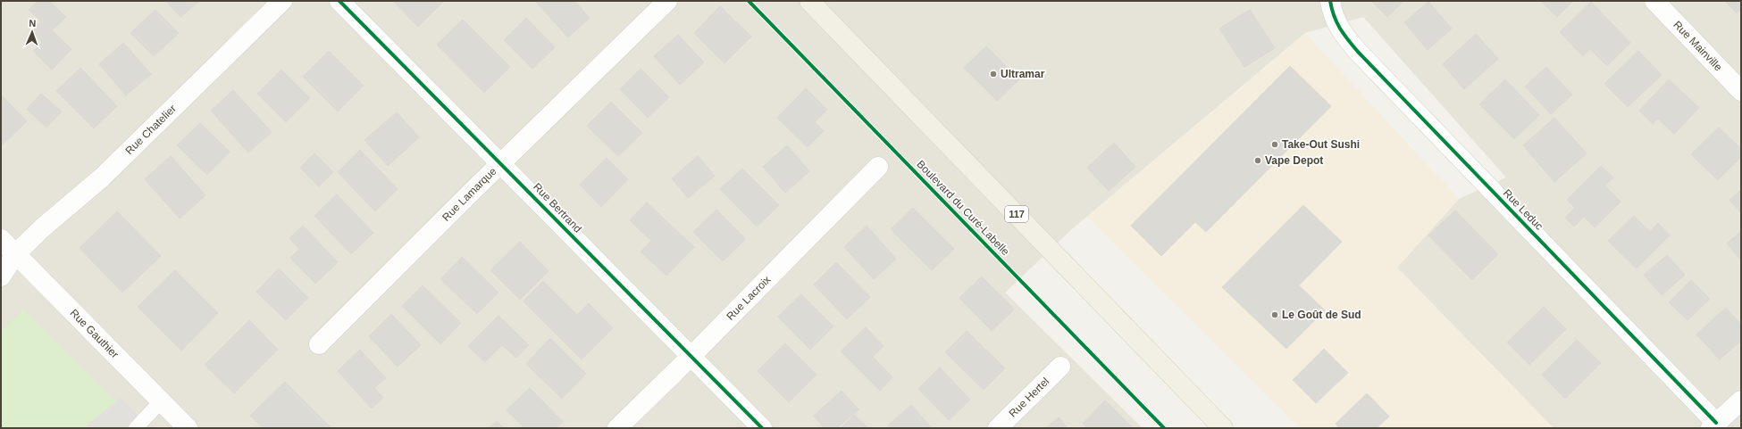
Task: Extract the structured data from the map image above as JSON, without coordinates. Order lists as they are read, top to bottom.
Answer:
{
  "streets": {
    "main road": ["117"],
    "street": [
      "Rue Mainville",
      "Rue Chatelier",
      "Rue Lamarque",
      "Rue Bertrand",
      "Rue Leduc",
      "Rue Lacroix",
      "Rue Gauthier",
      "Rue Hertel"
    ],
    "cycle path": ["Boulevard du Curé-Labelle"]
  },
  "crossings": [
    ["Rue Chatelier", "Rue Gauthier"],
    ["Rue Lamarque", "Rue Bertrand"],
    ["Rue Bertrand", "Rue Lacroix"]
  ],
  "places": [
    "Ultramar",
    "Take-Out Sushi",
    "Vape Depot",
    "Le Goût de Sud"
  ],
  "north": "top"
}
